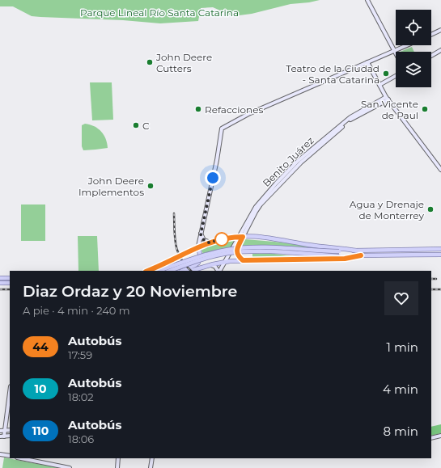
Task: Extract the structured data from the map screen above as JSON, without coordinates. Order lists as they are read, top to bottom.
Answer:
{
  "streets": {
    "street": ["Benito Juárez"]
  },
  "parks": ["Parque Lineal Río Santa Catarina"],
  "places": [
    "John Deere Cutters",
    "Teatro de la Ciudad - Santa Catarina",
    "Refacciones",
    "San Vicente de Paul",
    "C",
    "John Deere Implementos",
    "Agua y Drenaje de Monterrey"
  ],
  "lines": ["bus line 44"],
  "page": {
    "heading": ["Diaz Ordaz y 20 Noviembre", "A pie · 4 min · 240 m"],
    "list": [
      {
        "mark": "44",
        "name": "Autobús",
        "note": "17:59",
        "value": "1 min"
      },
      {
        "mark": "10",
        "name": "Autobús",
        "note": "18:02",
        "value": "4 min"
      },
      {
        "mark": "110",
        "name": "Autobús",
        "note": "18:06",
        "value": "8 min"
      }
    ]
  }
}
